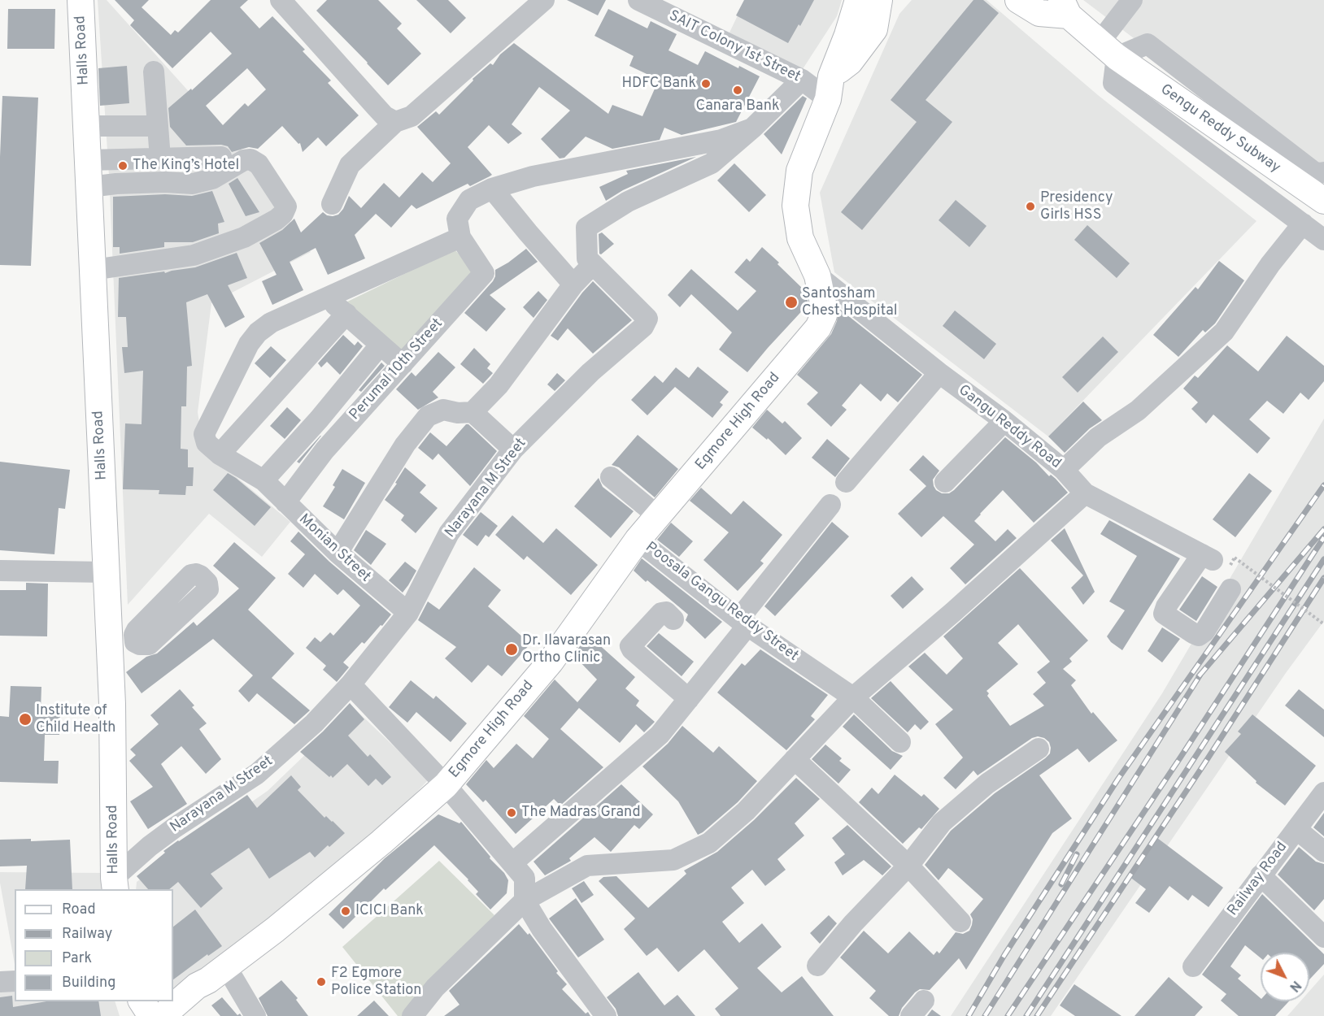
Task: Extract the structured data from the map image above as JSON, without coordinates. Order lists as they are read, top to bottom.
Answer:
{
  "streets": {
    "main road": ["Halls Road", "Gengu Reddy Subway", "Egmore High Road"],
    "street": [
      "SAIT Colony 1st Street",
      "Perumal 10th Street",
      "Gangu Reddy Road",
      "Narayana M Street",
      "Monian Street",
      "Poosala Gangu Reddy Street",
      "Railway Road"
    ]
  },
  "crossings": [
    ["SAIT Colony 1st Street", "Egmore High Road"],
    ["Halls Road", "Narayana M Street"],
    ["Perumal 10th Street", "Monian Street"],
    ["Egmore High Road", "Gangu Reddy Road"],
    ["Egmore High Road", "Poosala Gangu Reddy Street"],
    ["Narayana M Street", "Monian Street"]
  ],
  "places": [
    "HDFC Bank",
    "Canara Bank",
    "The King’s Hotel",
    "Presidency Girls HSS",
    "Santosham Chest Hospital",
    "Dr. Ilavarasan Ortho Clinic",
    "Institute of Child Health",
    "The Madras Grand",
    "ICICI Bank",
    "F2 Egmore Police Station"
  ],
  "legend": [
    "Road",
    "Railway",
    "Park",
    "Building"
  ],
  "north": "bottom right"
}
